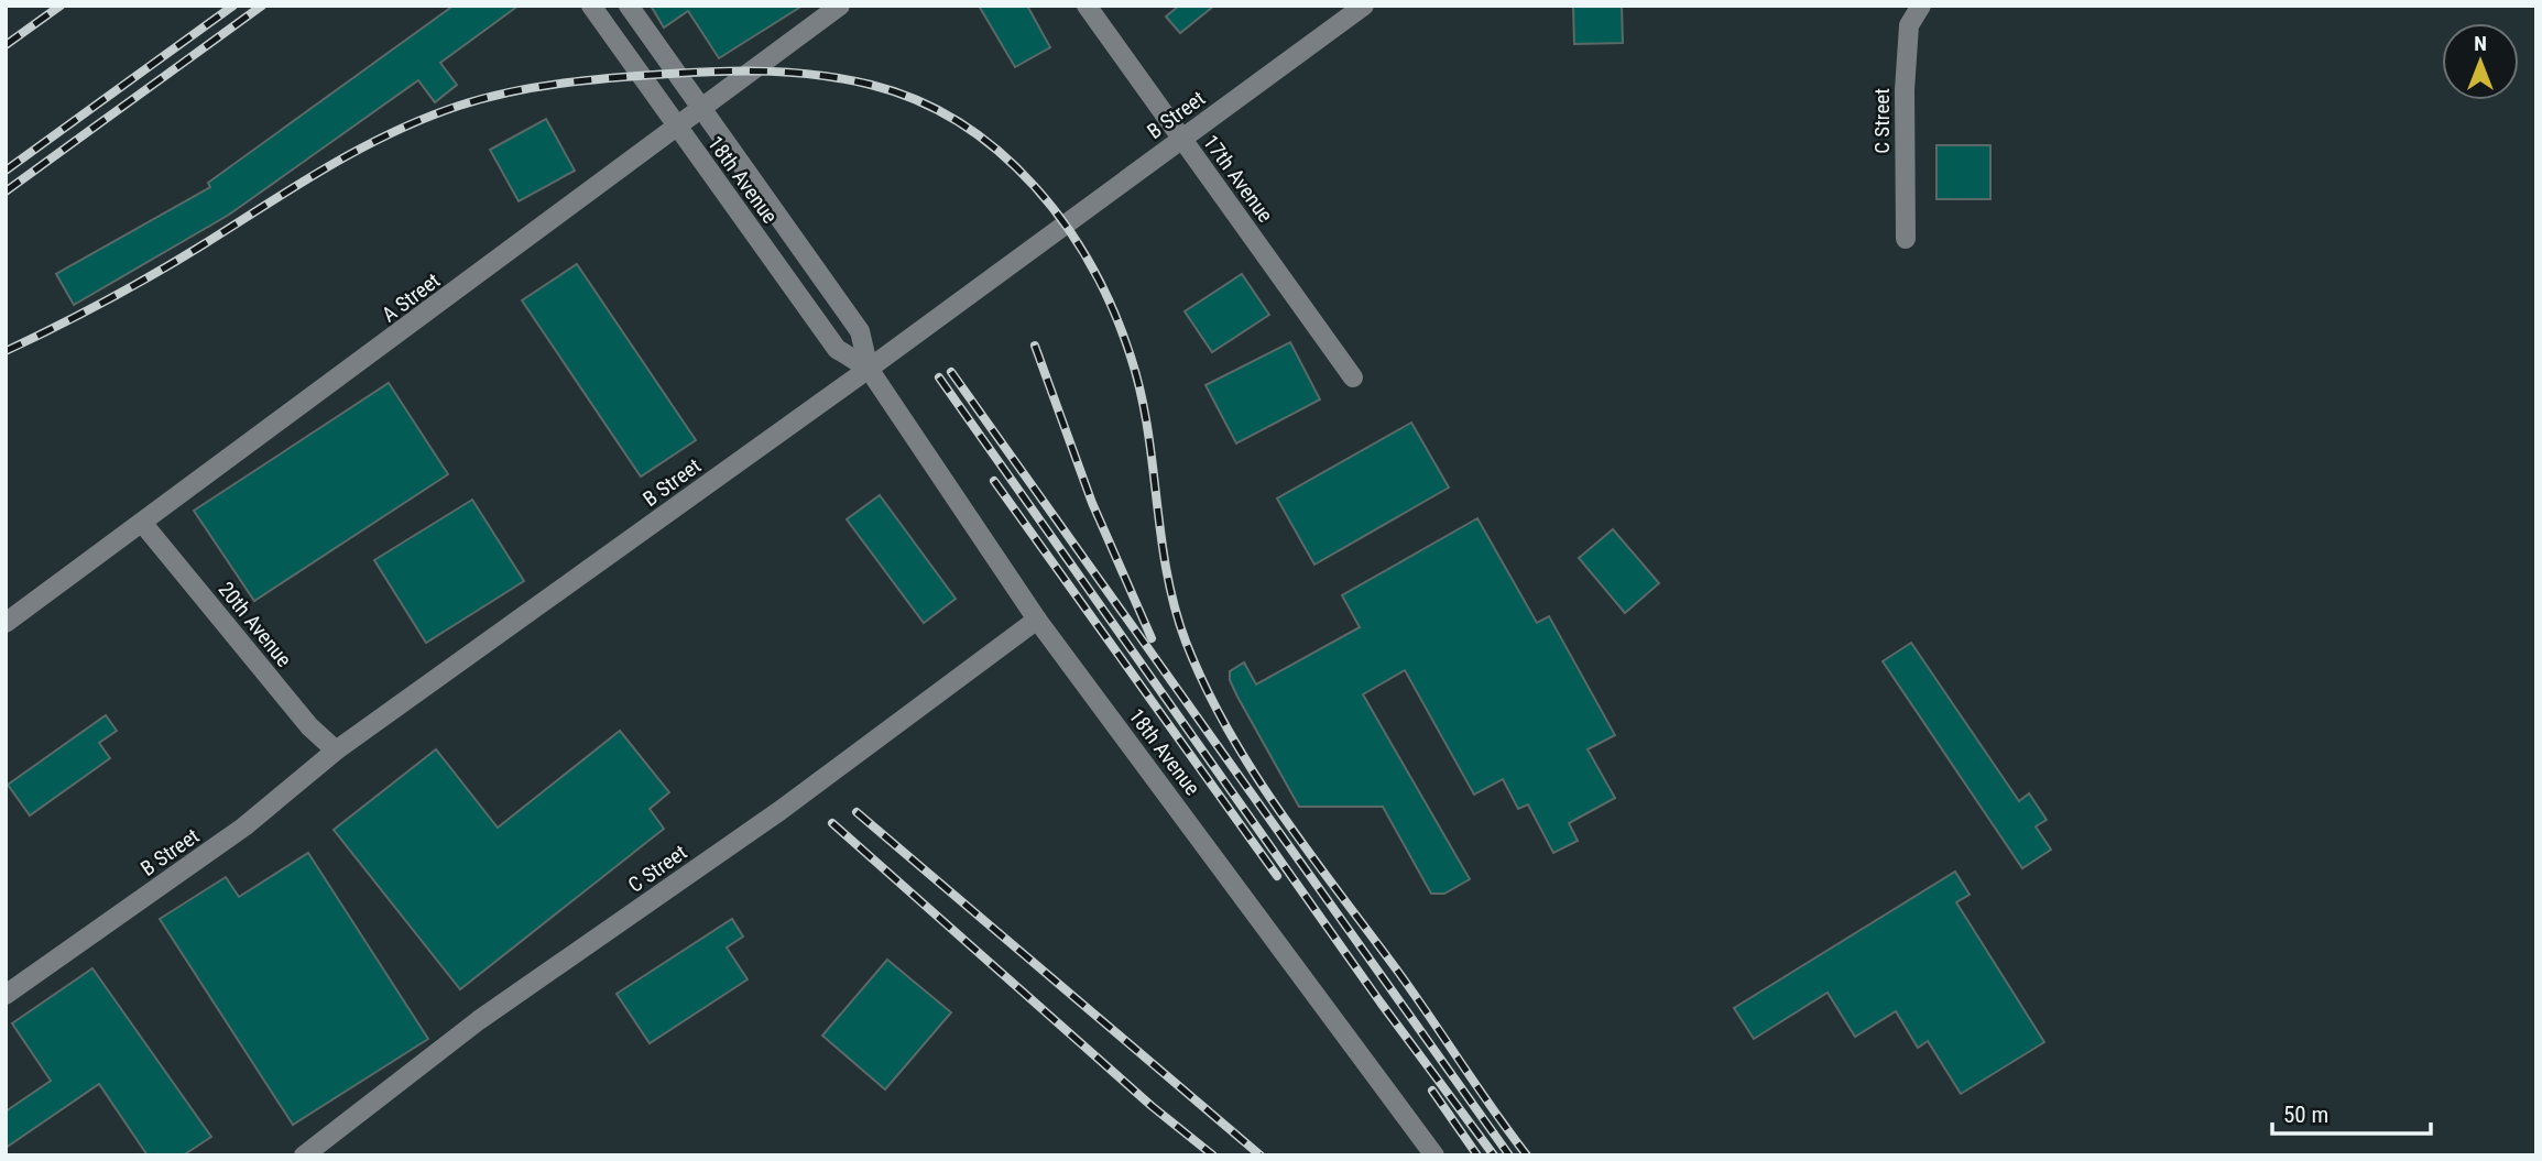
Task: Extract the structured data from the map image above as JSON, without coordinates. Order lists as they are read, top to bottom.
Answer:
{
  "streets": {
    "street": [
      "B Street",
      "C Street",
      "17th Avenue",
      "18th Avenue",
      "A Street",
      "20th Avenue"
    ]
  },
  "crossings": [
    ["B Street", "17th Avenue"],
    ["B Street", "18th Avenue"],
    ["B Street", "20th Avenue"],
    ["C Street", "18th Avenue"],
    ["A Street", "20th Avenue"]
  ],
  "scale_bar": "50 m",
  "north": "top"
}
